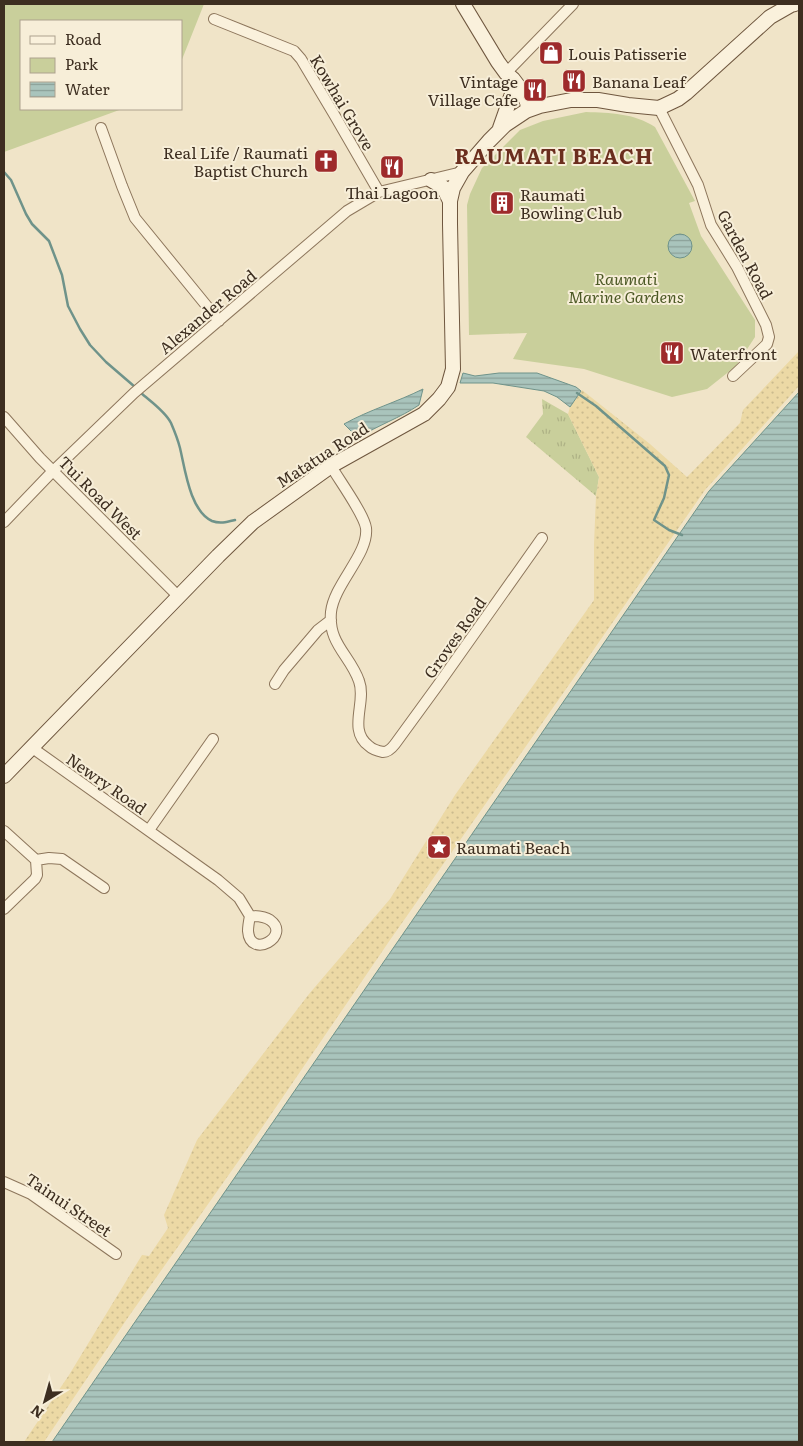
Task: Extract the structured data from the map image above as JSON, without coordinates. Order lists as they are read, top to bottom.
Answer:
{
  "streets": {
    "main road": ["Matatua Road"],
    "street": [
      "Kowhai Grove",
      "Garden Road",
      "Alexander Road",
      "Tui Road West",
      "Groves Road",
      "Newry Road",
      "Tainui Street"
    ]
  },
  "crossings": [
    ["Kowhai Grove", "Alexander Road"],
    ["Garden Road", "Matatua Road"],
    ["Alexander Road", "Matatua Road"],
    ["Alexander Road", "Tui Road West"],
    ["Matatua Road", "Tui Road West"],
    ["Matatua Road", "Newry Road"]
  ],
  "districts": ["RAUMATI BEACH"],
  "parks": ["Raumati Marine Gardens"],
  "places": {
    "shop": ["Louis Patisserie"],
    "restaurant": [
      "Banana Leaf",
      "Vintage Village Cafe",
      "Thai Lagoon",
      "Waterfront"
    ],
    "church": ["Real Life / Raumati Baptist Church"],
    "building": ["Raumati Bowling Club"],
    "place": ["Raumati Beach"]
  },
  "legend": ["Road", "Park", "Water"],
  "north": "bottom left"
}
